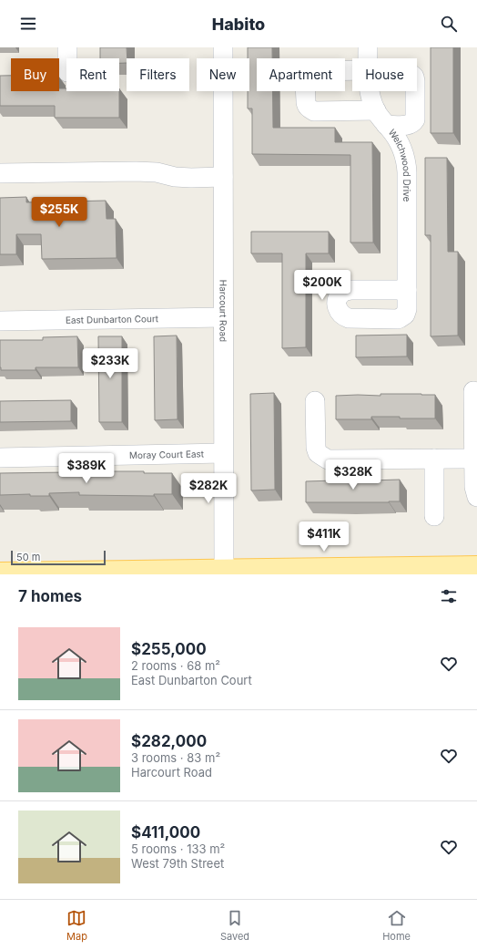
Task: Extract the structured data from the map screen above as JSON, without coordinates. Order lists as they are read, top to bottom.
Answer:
{
  "streets": {
    "street": [
      "Welchwood Drive",
      "Harcourt Road",
      "East Dunbarton Court",
      "Moray Court East"
    ]
  },
  "crossings": [
    ["Harcourt Road", "East Dunbarton Court"],
    ["Harcourt Road", "Moray Court East"]
  ],
  "scale_bar": "50 m",
  "page": {
    "header": "Habito",
    "chip": [
      "Buy",
      "Rent",
      "Filters",
      "New",
      "Apartment",
      "House"
    ],
    "price": [
      "$255K",
      "$200K",
      "$233K",
      "$389K",
      "$328K",
      "$282K",
      "$411K"
    ],
    "scale": "50 m",
    "heading": "7 homes",
    "list": [
      {
        "name": "$255,000",
        "note": "2 rooms · 68 m² · East Dunbarton Court"
      },
      {
        "name": "$282,000",
        "note": "3 rooms · 83 m² · Harcourt Road"
      },
      {
        "name": "$411,000",
        "note": "5 rooms · 133 m² · West 79th Street"
      }
    ],
    "tabs": ["Map", "Saved", "Home"]
  }
}
